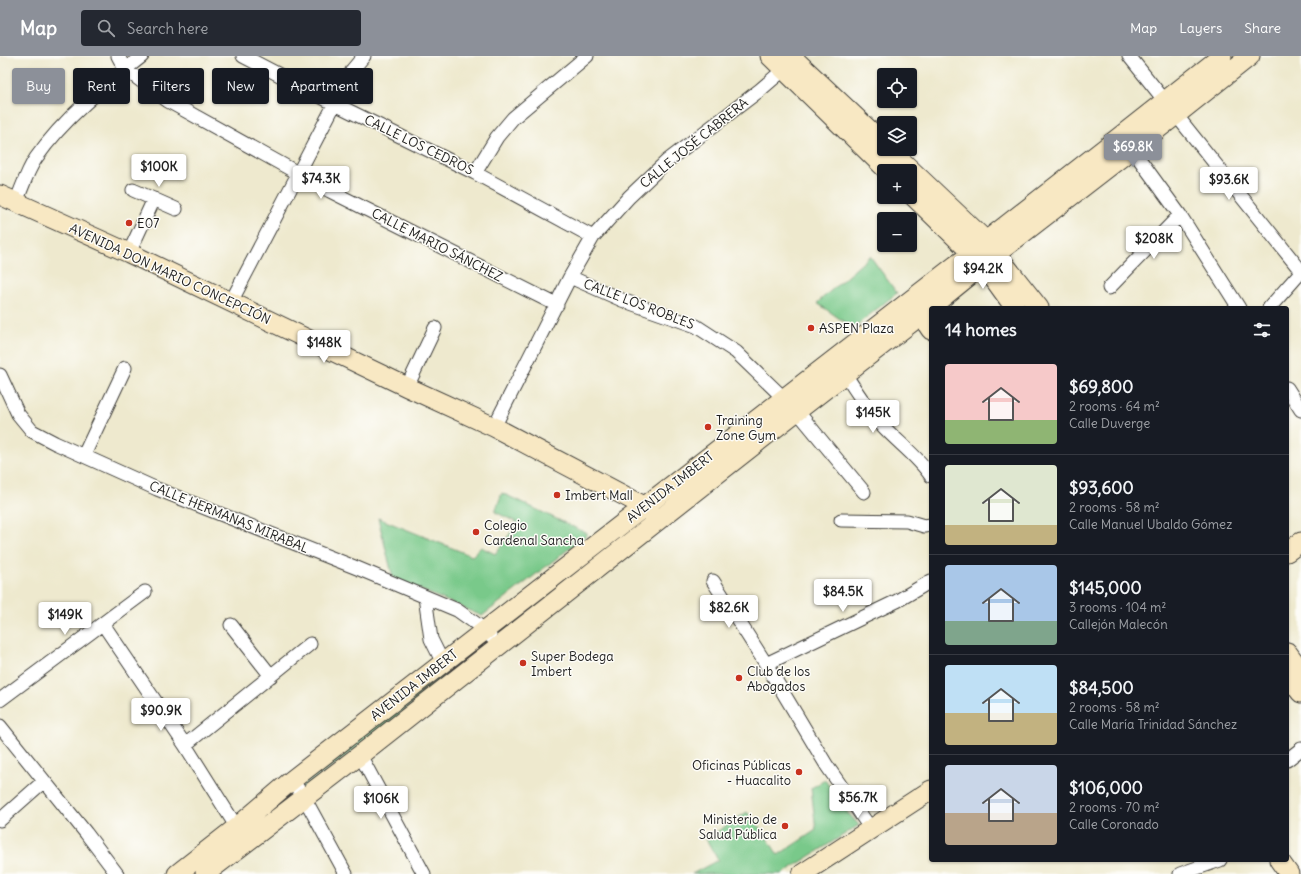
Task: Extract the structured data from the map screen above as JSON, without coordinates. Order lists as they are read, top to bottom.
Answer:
{
  "streets": {
    "main road": ["AVENIDA DON MARIO CONCEPCIÓN", "AVENIDA IMBERT"],
    "street": [
      "CALLE JOSÉ CABRERA",
      "CALLE LOS CEDROS",
      "CALLE MARIO SÁNCHEZ",
      "CALLE LOS ROBLES",
      "CALLE HERMANAS MIRABAL"
    ]
  },
  "crossings": [
    ["CALLE JOSÉ CABRERA", "CALLE LOS CEDROS"],
    ["CALLE JOSÉ CABRERA", "CALLE MARIO SÁNCHEZ"],
    ["CALLE JOSÉ CABRERA", "AVENIDA DON MARIO CONCEPCIÓN"],
    ["CALLE JOSÉ CABRERA", "CALLE LOS ROBLES"],
    ["AVENIDA DON MARIO CONCEPCIÓN", "AVENIDA IMBERT"],
    ["CALLE LOS ROBLES", "AVENIDA IMBERT"],
    ["AVENIDA IMBERT", "CALLE HERMANAS MIRABAL"]
  ],
  "places": [
    "E07",
    "ASPEN Plaza",
    "Training Zone Gym",
    "Imbert Mall",
    "Colegio Cardenal Sancha",
    "Super Bodega Imbert",
    "Club de los Abogados",
    "Oficinas Públicas - Huacalito",
    "Ministerio de Salud Pública"
  ],
  "page": {
    "header": "Map",
    "search": "Search here",
    "nav": ["Map", "Layers", "Share"],
    "map_buttons": ["+", "−"],
    "chip": [
      "Buy",
      "Rent",
      "Filters",
      "New",
      "Apartment"
    ],
    "price": [
      "$69.8K",
      "$100K",
      "$74.3K",
      "$93.6K",
      "$208K",
      "$94.2K",
      "$148K",
      "$145K",
      "$84.5K",
      "$82.6K",
      "$149K",
      "$90.9K",
      "$56.7K",
      "$106K"
    ],
    "heading": "14 homes",
    "list": [
      {
        "name": "$69,800",
        "note": "2 rooms · 64 m² · Calle Duverge"
      },
      {
        "name": "$93,600",
        "note": "2 rooms · 58 m² · Calle Manuel Ubaldo Gómez"
      },
      {
        "name": "$145,000",
        "note": "3 rooms · 104 m² · Callejón Malecón"
      },
      {
        "name": "$84,500",
        "note": "2 rooms · 58 m² · Calle María Trinidad Sánchez"
      },
      {
        "name": "$106,000",
        "note": "2 rooms · 70 m² · Calle Coronado"
      }
    ]
  }
}
